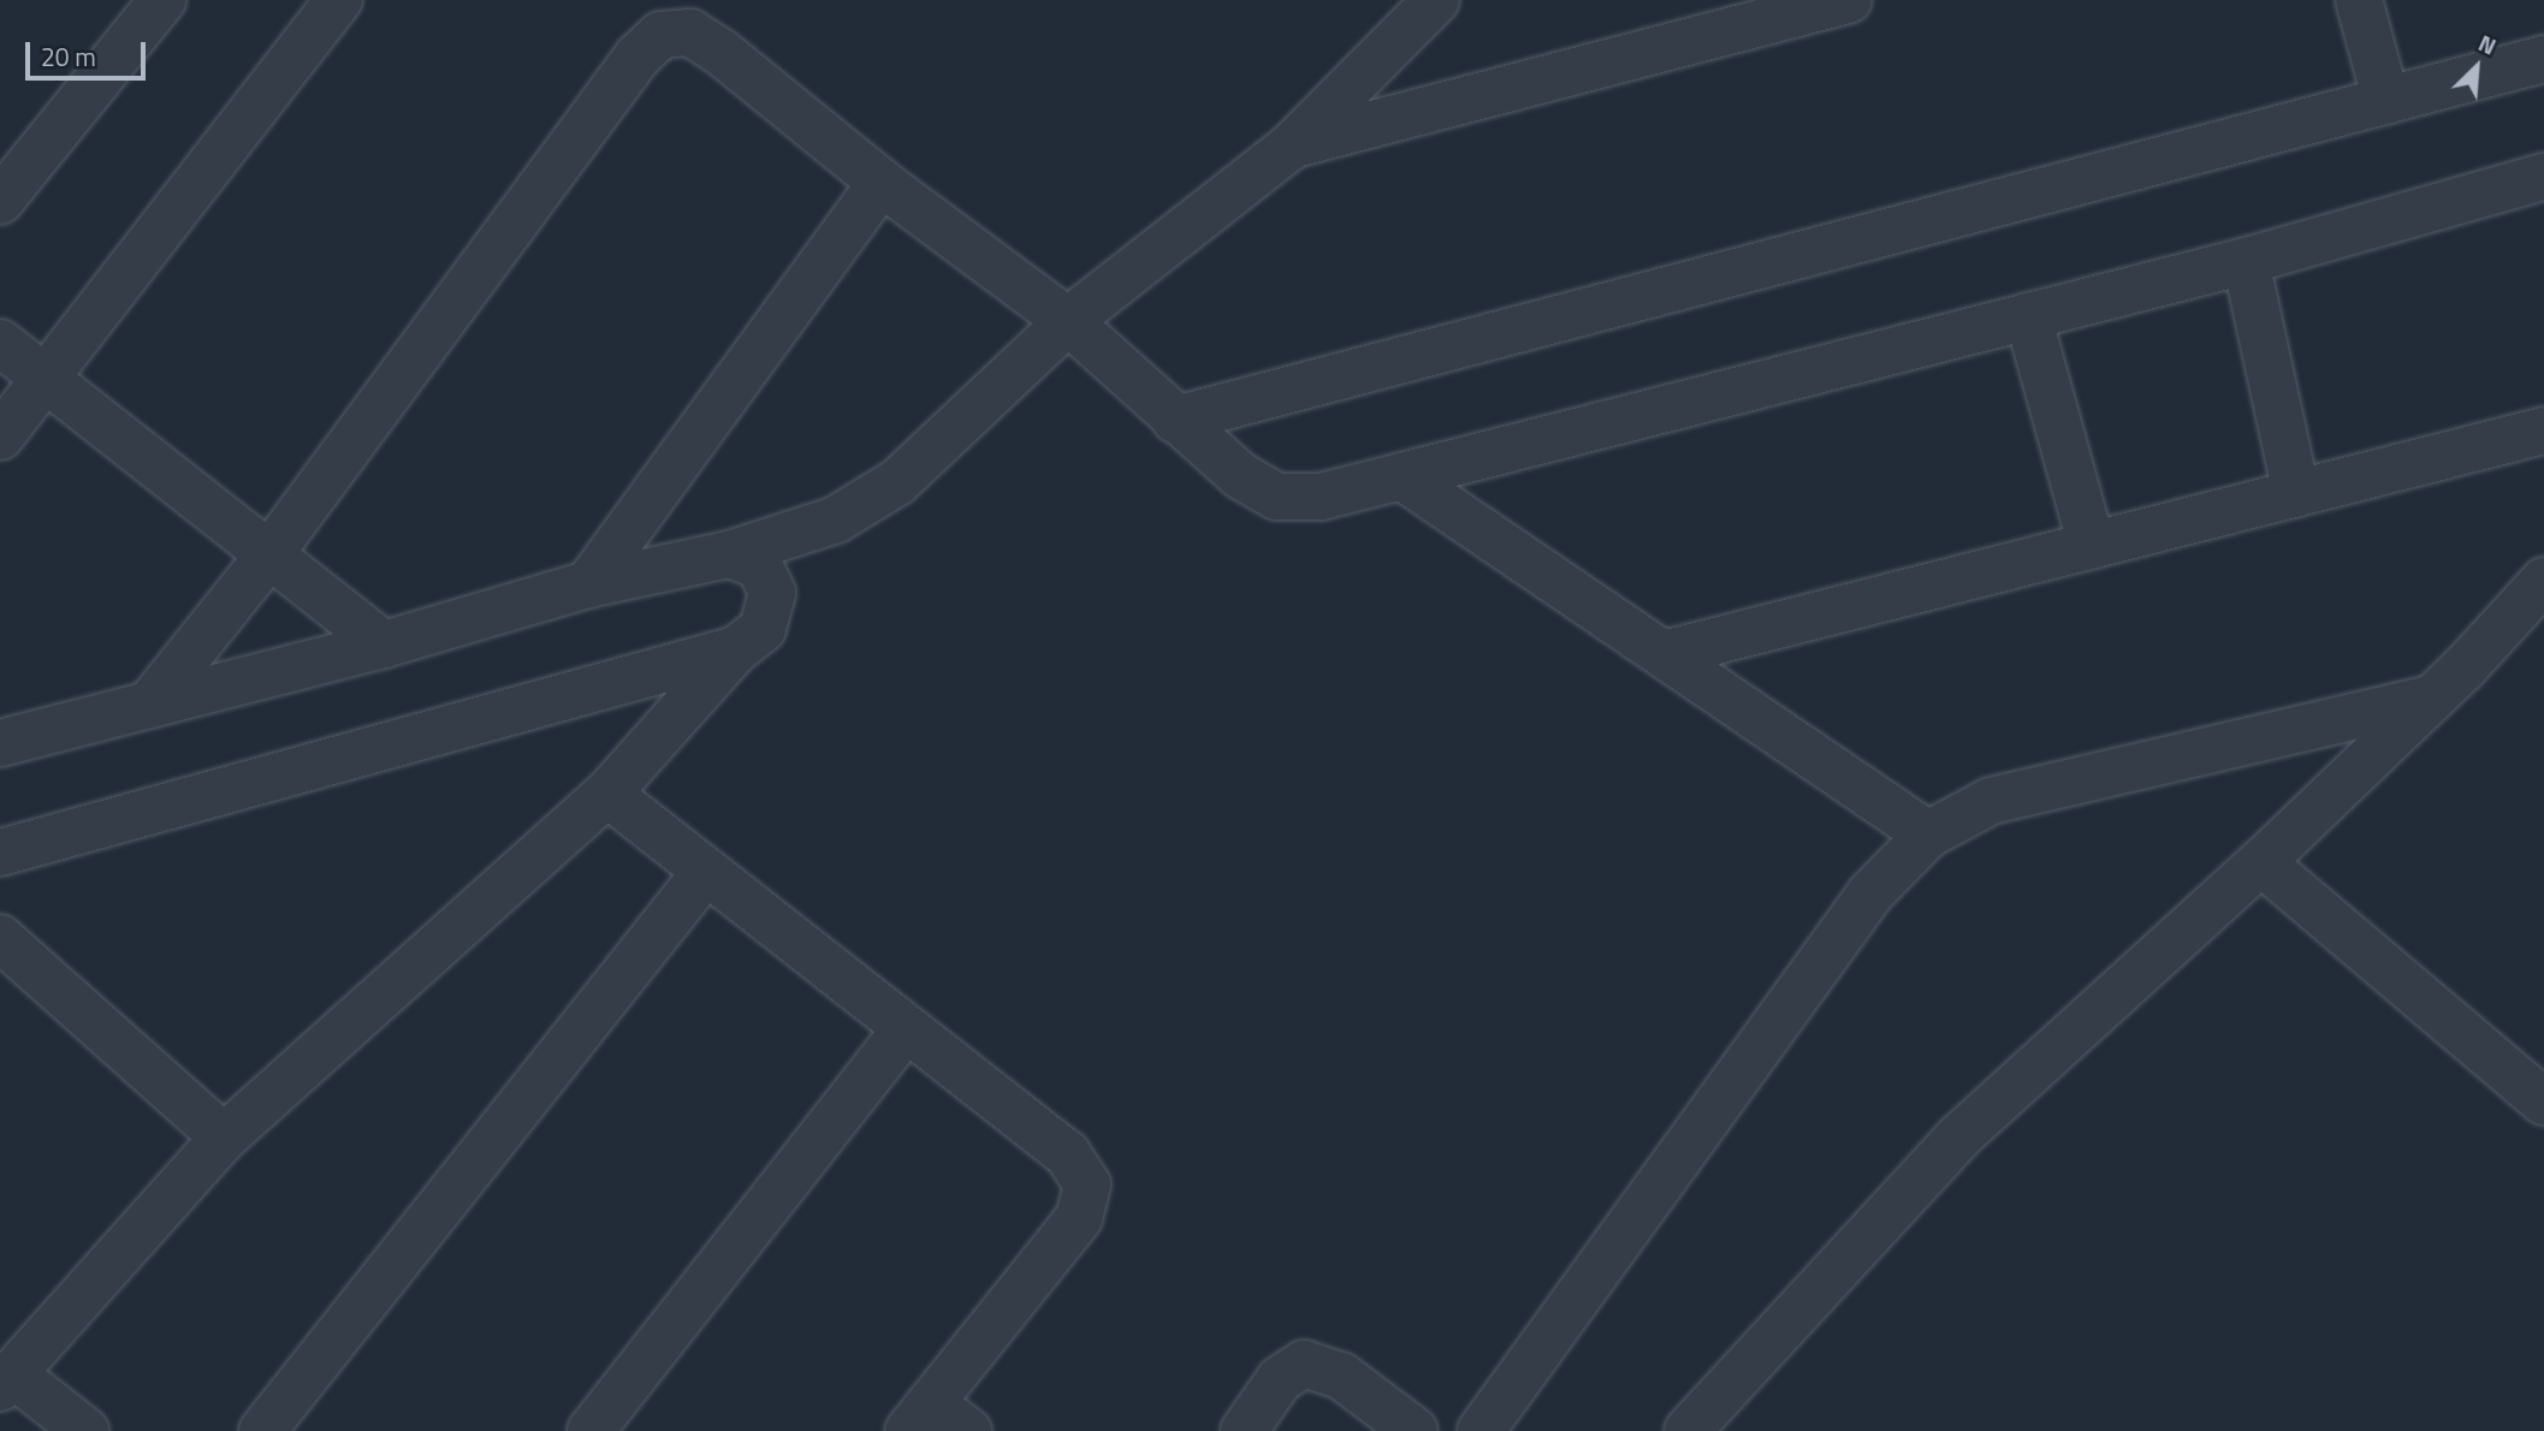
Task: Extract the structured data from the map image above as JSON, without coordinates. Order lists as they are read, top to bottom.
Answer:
{
  "scale_bar": "20 m",
  "north": "top right"
}
